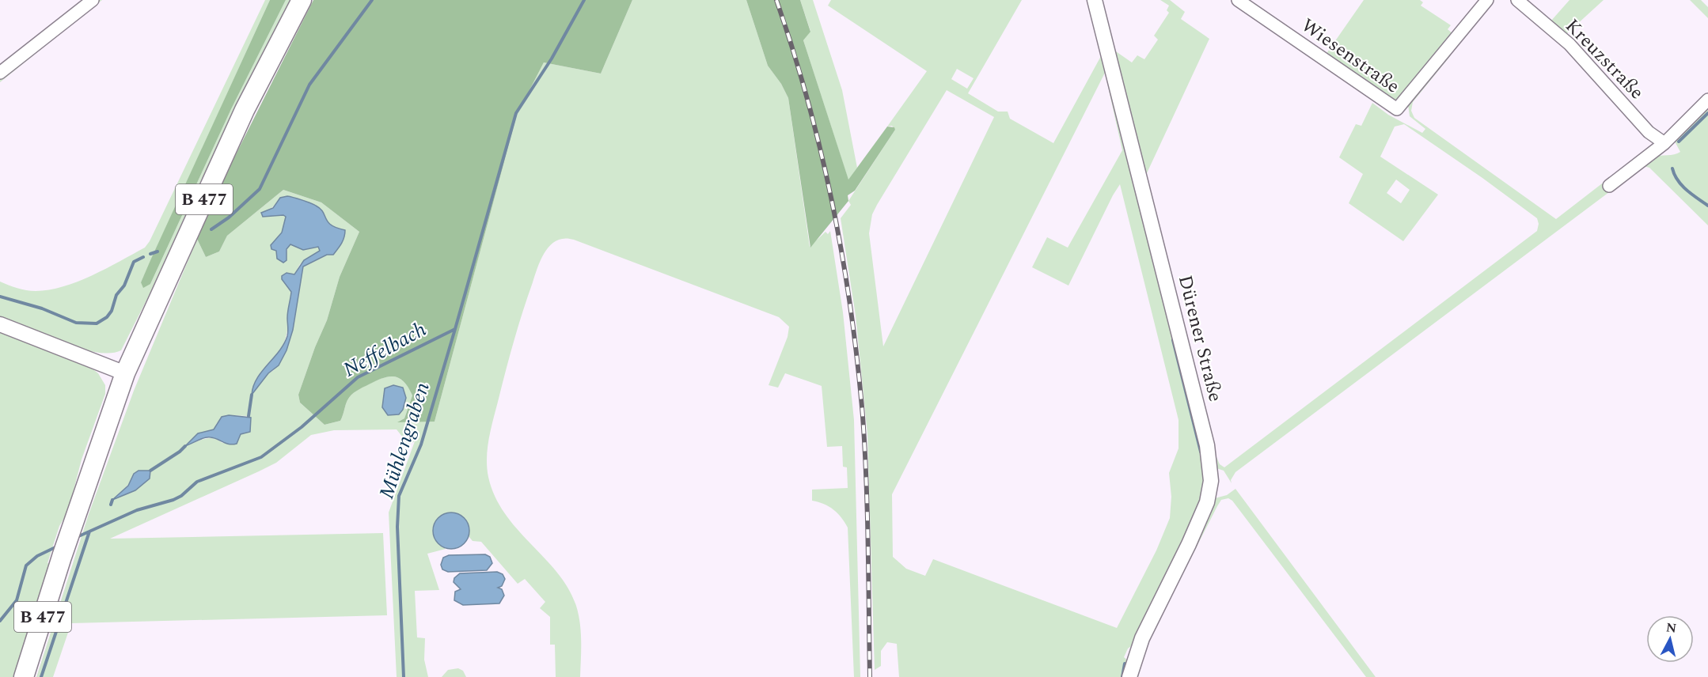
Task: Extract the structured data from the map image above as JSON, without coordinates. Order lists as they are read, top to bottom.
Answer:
{
  "streets": {
    "main road": ["B 477"],
    "street": ["Wiesenstraße", "Kreuzstraße", "Dürener Straße"]
  },
  "water": ["Neffelbach", "Mühlengraben"],
  "north": "top"
}
